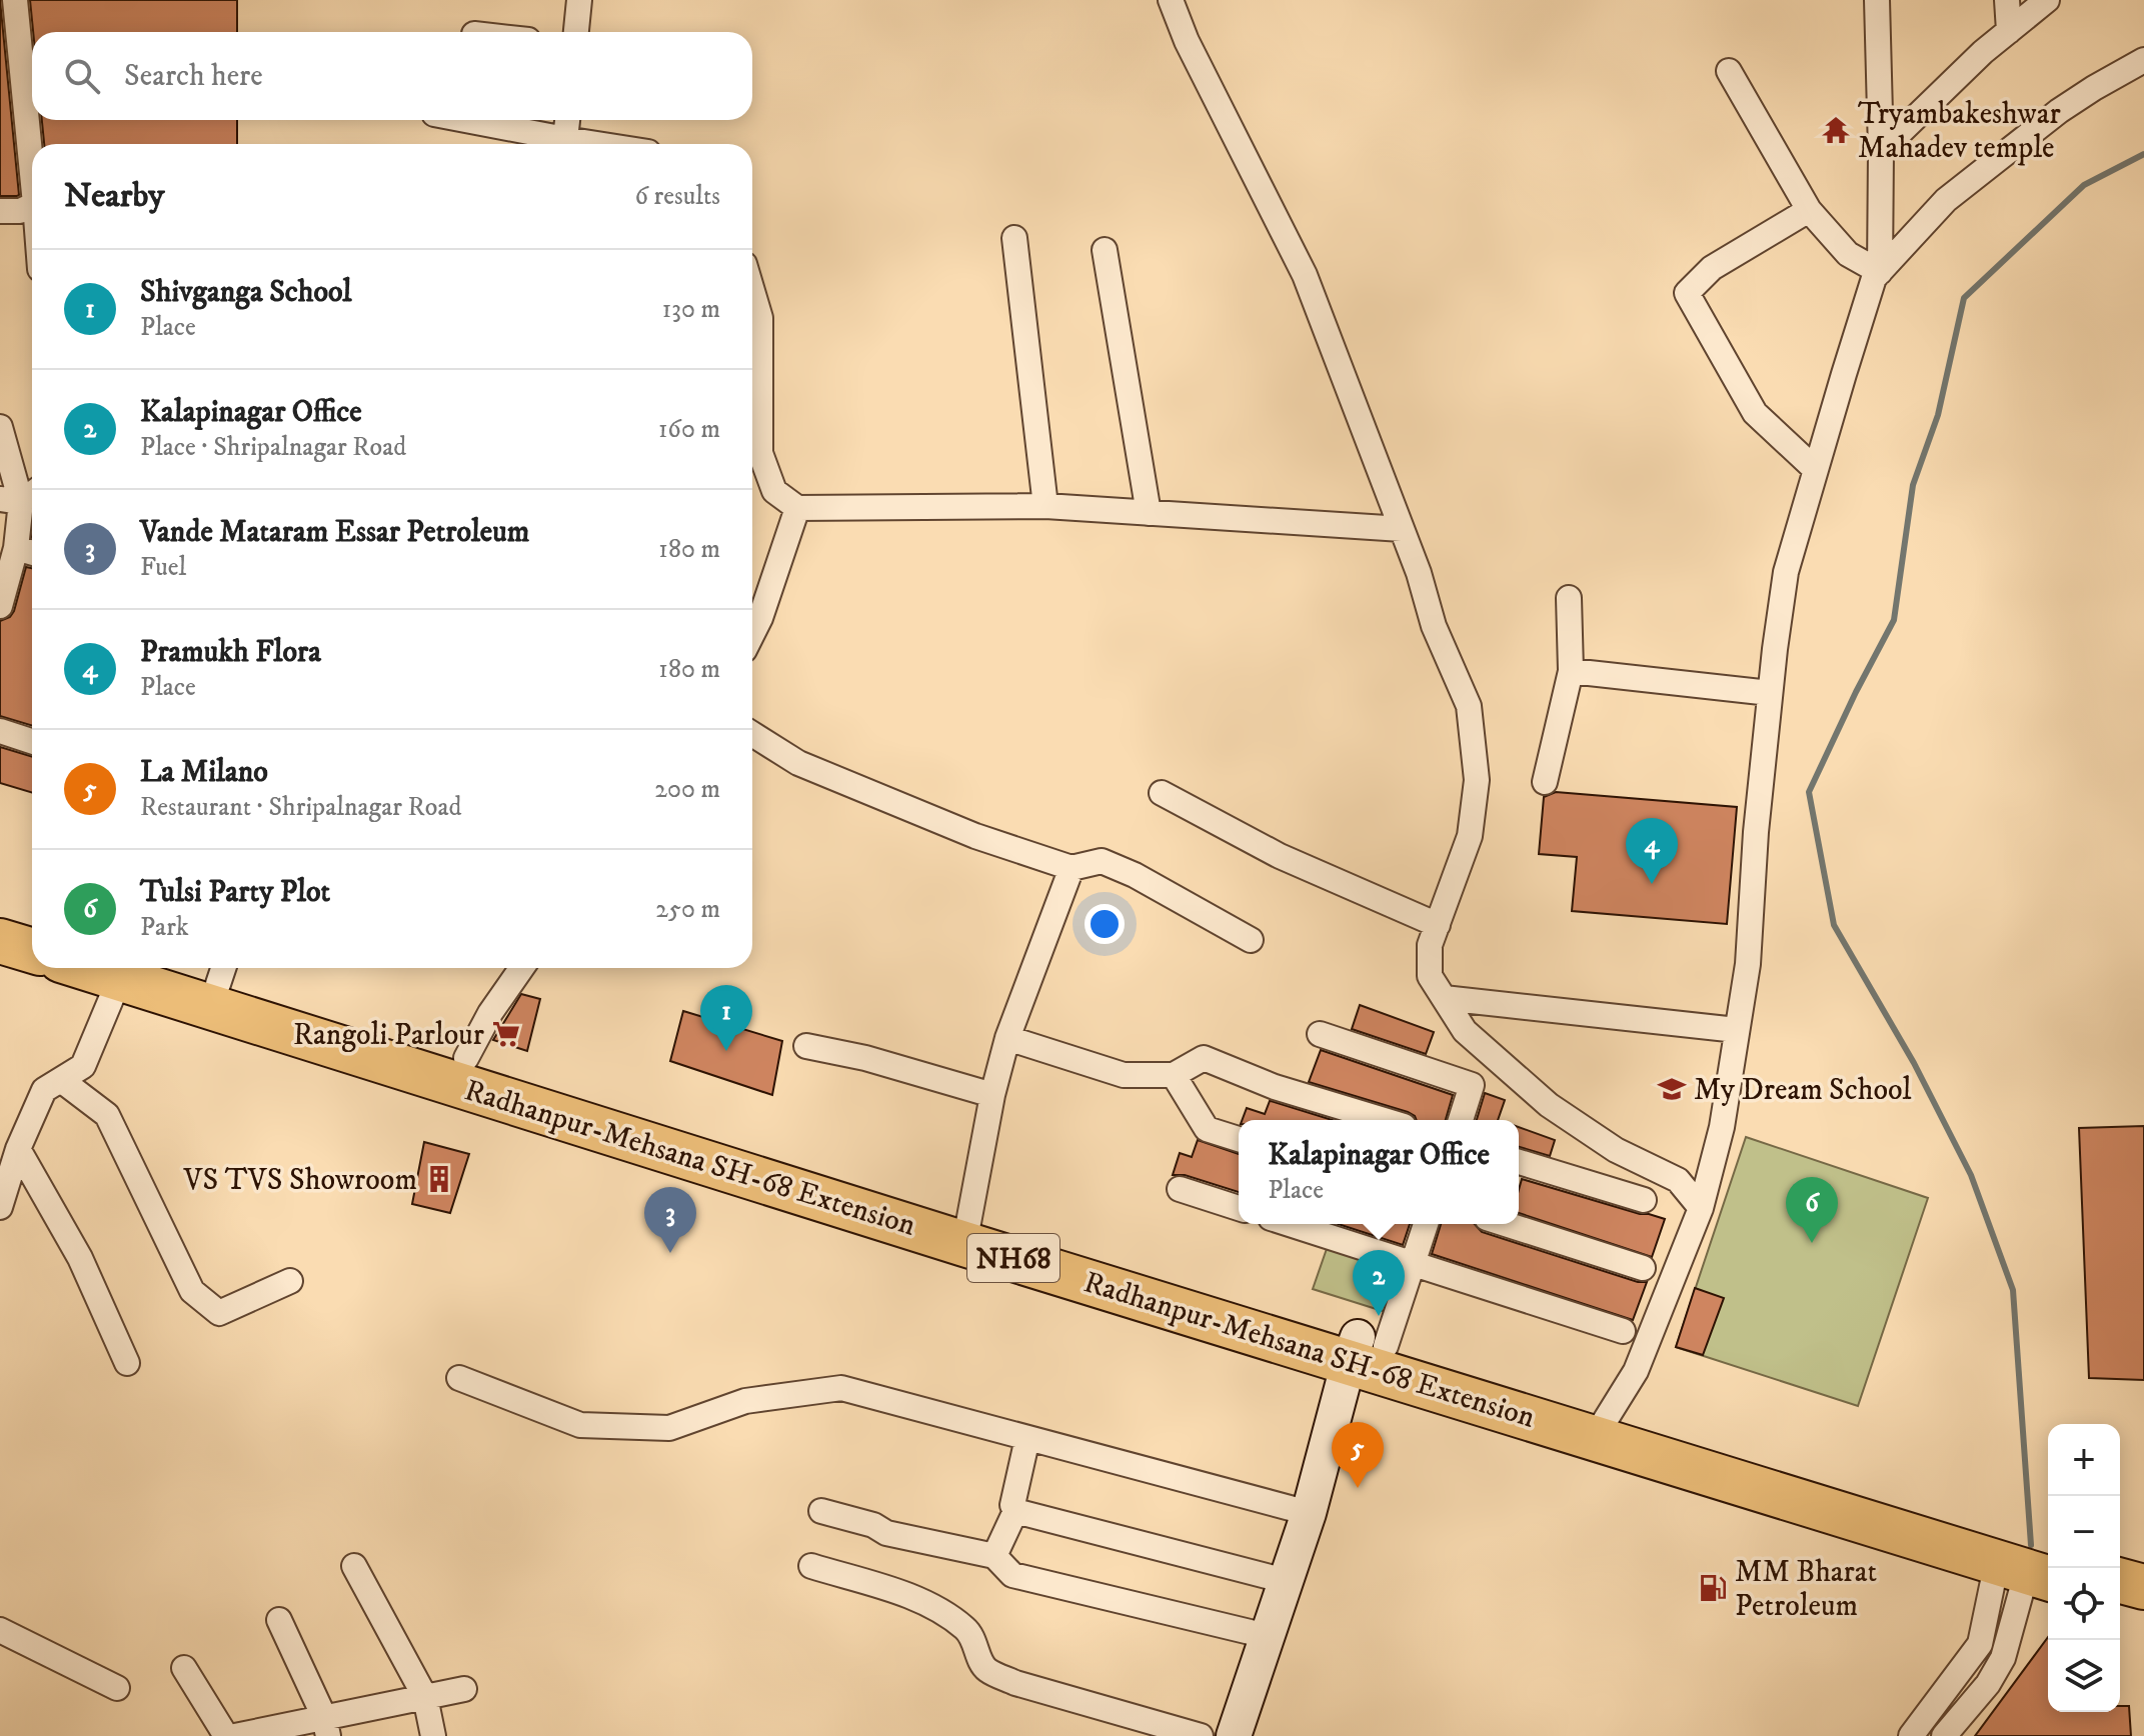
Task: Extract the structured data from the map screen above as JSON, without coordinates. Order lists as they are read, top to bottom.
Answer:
{
  "streets": {
    "highway": ["Radhanpur-Mehsana SH-68 Extension", "NH68"]
  },
  "crossings": [
    ["Radhanpur-Mehsana SH-68 Extension", "NH68"]
  ],
  "places": {
    "temple": ["Tryambakeshwar Mahadev temple"],
    "supermarket": ["Rangoli Parlour"],
    "school or university": ["My Dream School"],
    "building": ["VS TVS Showroom"],
    "fuel station": ["MM Bharat Petroleum"]
  },
  "page": {
    "search": "Search here",
    "heading": ["Nearby", "6 results"],
    "list": [
      {
        "mark": "1",
        "name": "Shivganga School",
        "note": "Place",
        "value": "130 m"
      },
      {
        "mark": "2",
        "name": "Kalapinagar Office",
        "note": "Place · Shripalnagar Road",
        "value": "160 m"
      },
      {
        "mark": "3",
        "name": "Vande Mataram Essar Petroleum",
        "note": "Fuel",
        "value": "180 m"
      },
      {
        "mark": "4",
        "name": "Pramukh Flora",
        "note": "Place",
        "value": "180 m"
      },
      {
        "mark": "5",
        "name": "La Milano",
        "note": "Restaurant · Shripalnagar Road",
        "value": "200 m"
      },
      {
        "mark": "6",
        "name": "Tulsi Party Plot",
        "note": "Park",
        "value": "250 m"
      }
    ],
    "pins": [
      "4",
      "1",
      "6",
      "3",
      "2",
      "5"
    ],
    "popup": ["Kalapinagar Office", "Place"],
    "map_buttons": ["+", "−"]
  }
}
